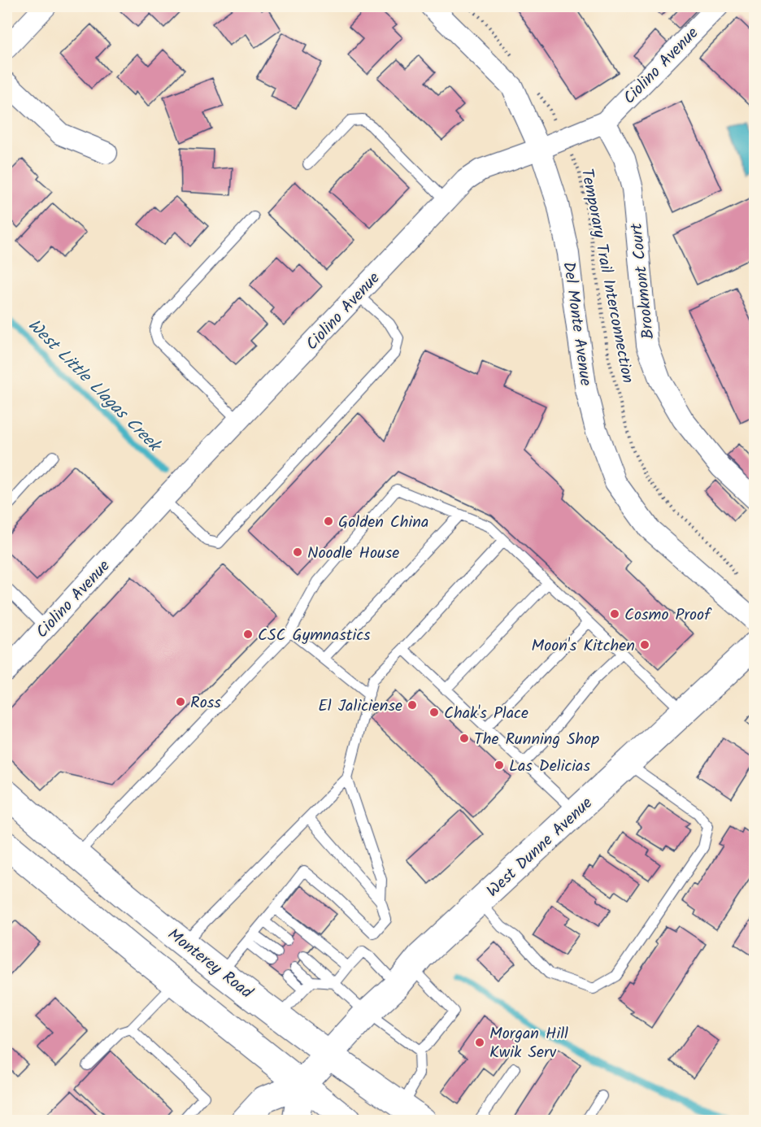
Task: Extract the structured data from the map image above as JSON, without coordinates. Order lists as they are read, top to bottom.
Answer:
{
  "streets": {
    "main road": ["West Dunne Avenue", "Monterey Road"],
    "street": ["Ciolino Avenue", "Brookmont Court", "Del Monte Avenue"],
    "path": ["Temporary Trail Interconnection"]
  },
  "crossings": [
    ["Ciolino Avenue", "Temporary Trail Interconnection"],
    ["Ciolino Avenue", "Brookmont Court"],
    ["Ciolino Avenue", "Del Monte Avenue"],
    ["West Dunne Avenue", "Monterey Road"]
  ],
  "water": ["West Little Llagas Creek"],
  "places": [
    "Golden China",
    "Noodle House",
    "Cosmo Proof",
    "CSC Gymnastics",
    "Moon's Kitchen",
    "Ross",
    "El Jaliciense",
    "Chak's Place",
    "The Running Shop",
    "Las Delicias",
    "Morgan Hill Kwik Serv"
  ]
}
